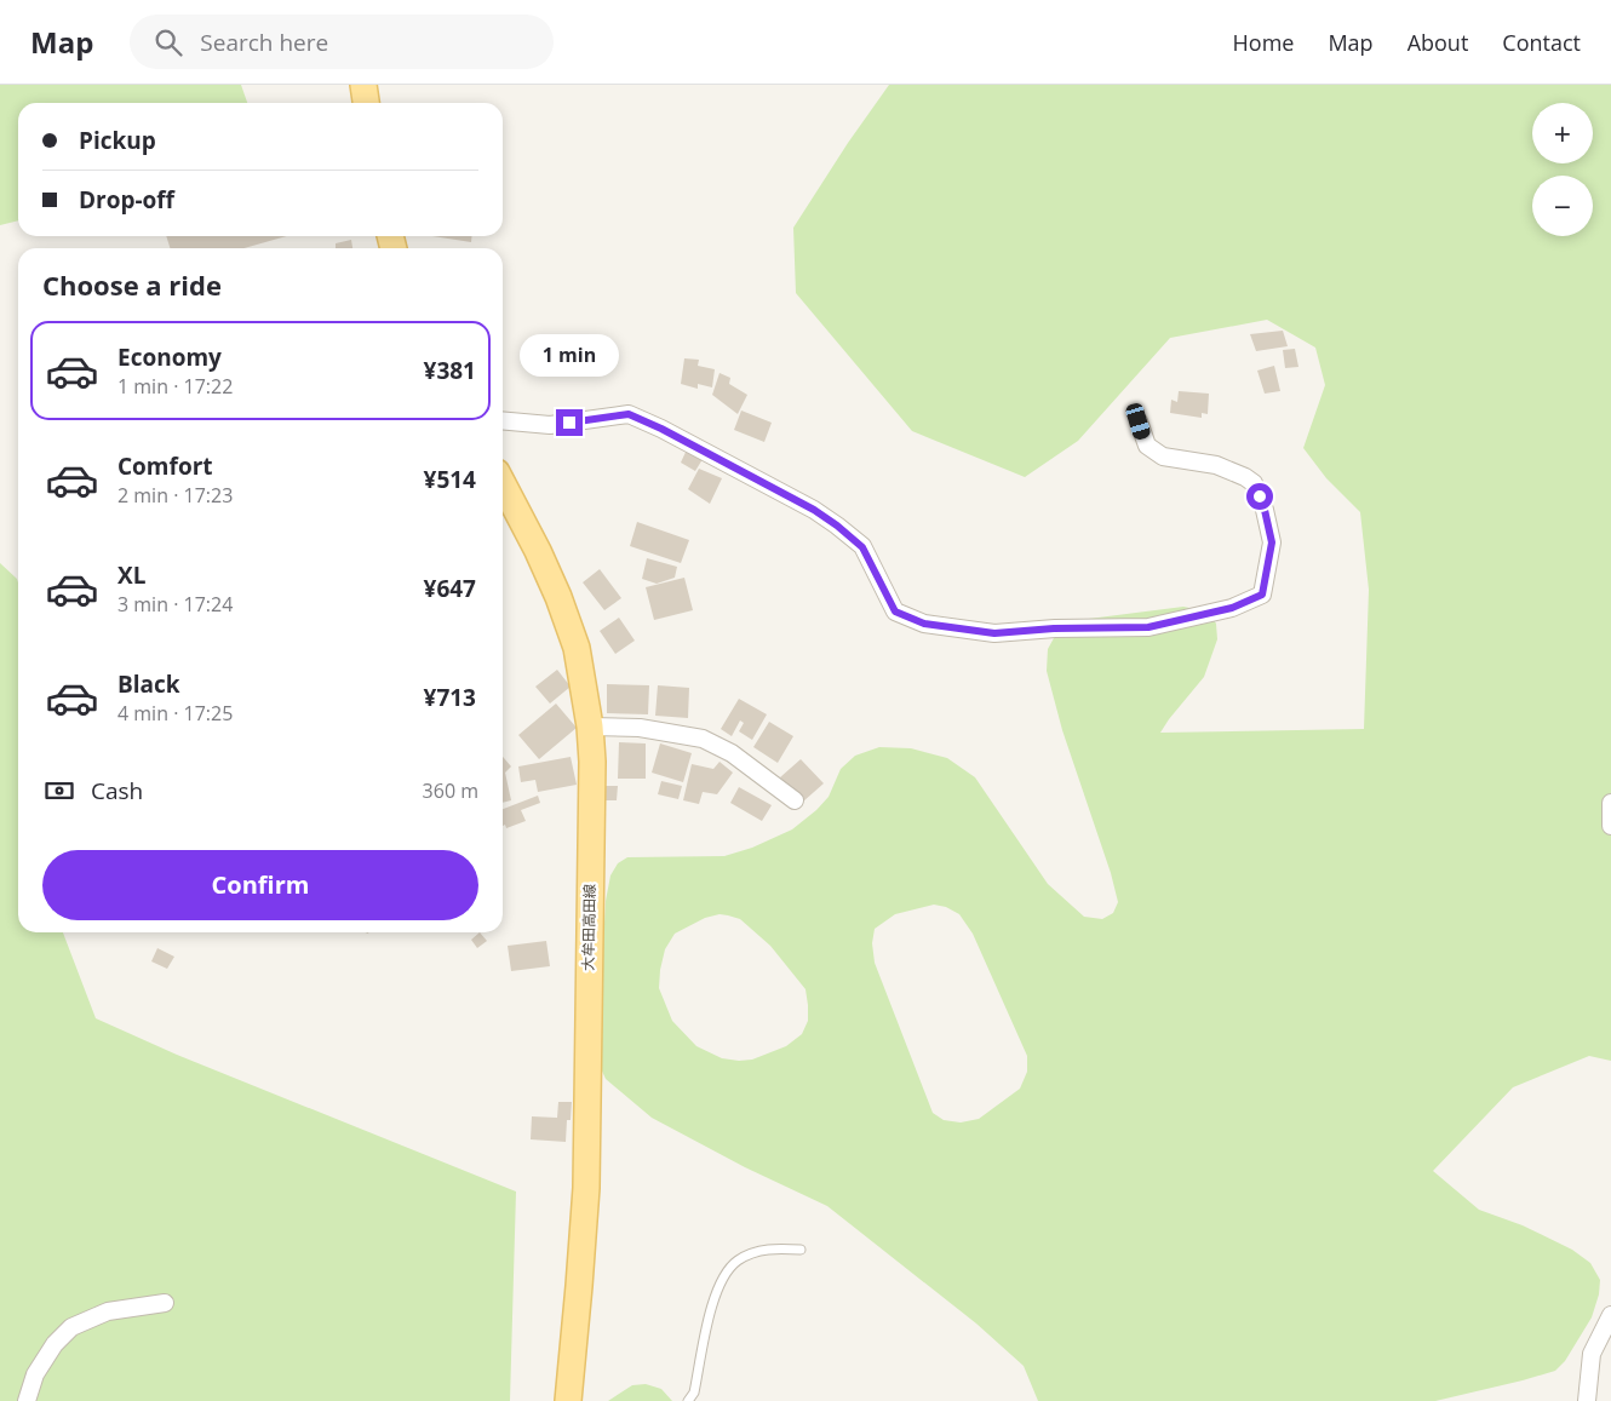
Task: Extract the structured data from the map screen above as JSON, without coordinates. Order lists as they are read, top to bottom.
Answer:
{
  "streets": {
    "main road": ["大牟田高田線"]
  },
  "page": {
    "header": "Map",
    "search": "Search here",
    "nav": [
      "Home",
      "Map",
      "About",
      "Contact"
    ],
    "map_buttons": ["+", "−"],
    "banner": ["Pickup", "Drop-off"],
    "heading": "Choose a ride",
    "list": [
      {
        "name": "Economy",
        "note": "1 min · 17:22",
        "value": "¥381"
      },
      {
        "name": "Comfort",
        "note": "2 min · 17:23",
        "value": "¥514"
      },
      {
        "name": "XL",
        "note": "3 min · 17:24",
        "value": "¥647"
      },
      {
        "name": "Black",
        "note": "4 min · 17:25",
        "value": "¥713"
      }
    ],
    "bubble": "1 min",
    "pay": ["Cash", "360 m"],
    "buttons": "Confirm"
  }
}
